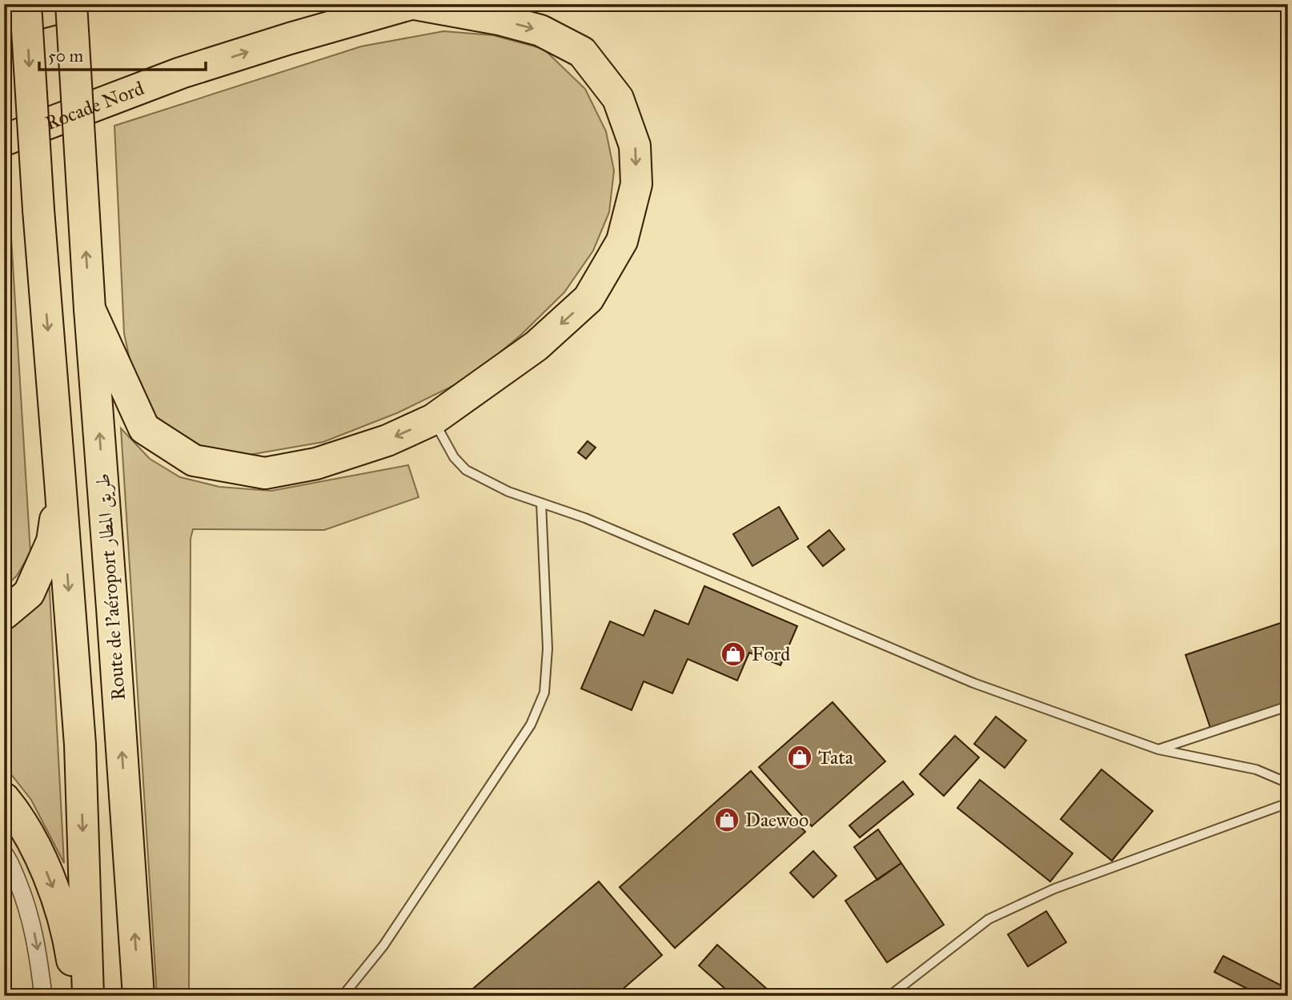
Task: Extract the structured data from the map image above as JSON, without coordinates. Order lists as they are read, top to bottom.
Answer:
{
  "streets": {
    "highway": ["Rocade Nord", "Route de l'aéroport طريق المطار"]
  },
  "one_way": ["Rocade Nord"],
  "places": {
    "shop": ["Ford", "Tata", "Daewoo"]
  },
  "scale_bar": "50 m"
}
